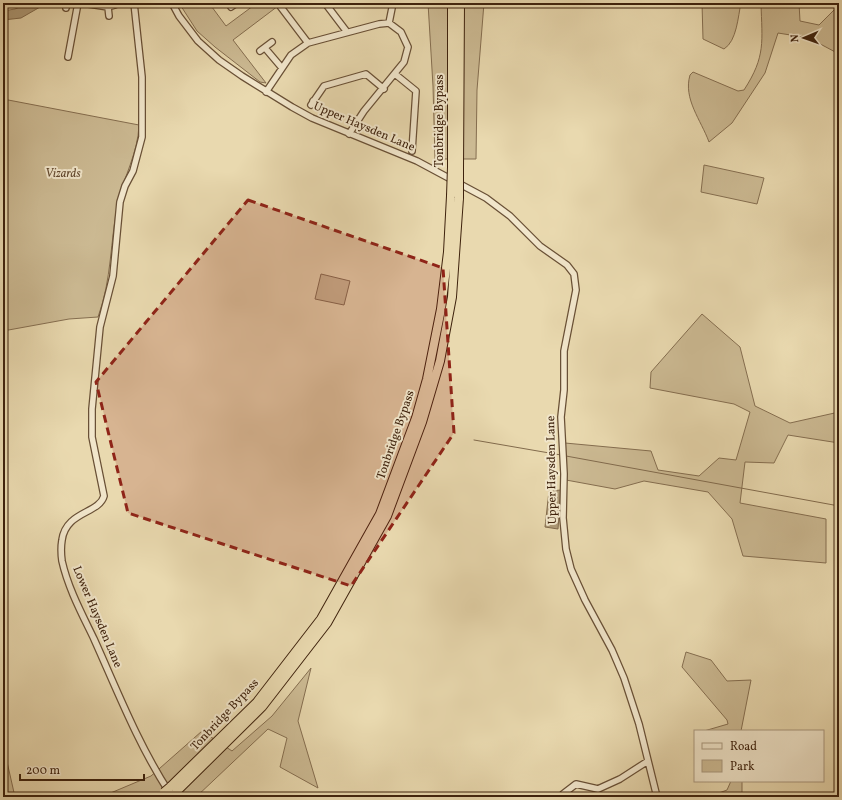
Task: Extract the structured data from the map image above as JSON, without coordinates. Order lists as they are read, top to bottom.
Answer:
{
  "streets": {
    "highway": ["Tonbridge Bypass"],
    "street": ["Upper Haysden Lane", "Lower Haysden Lane"]
  },
  "crossings": [
    ["Tonbridge Bypass", "Lower Haysden Lane"]
  ],
  "parks": ["Vizards"],
  "legend": ["Road", "Park"],
  "scale_bar": "200 m",
  "north": "left"
}
